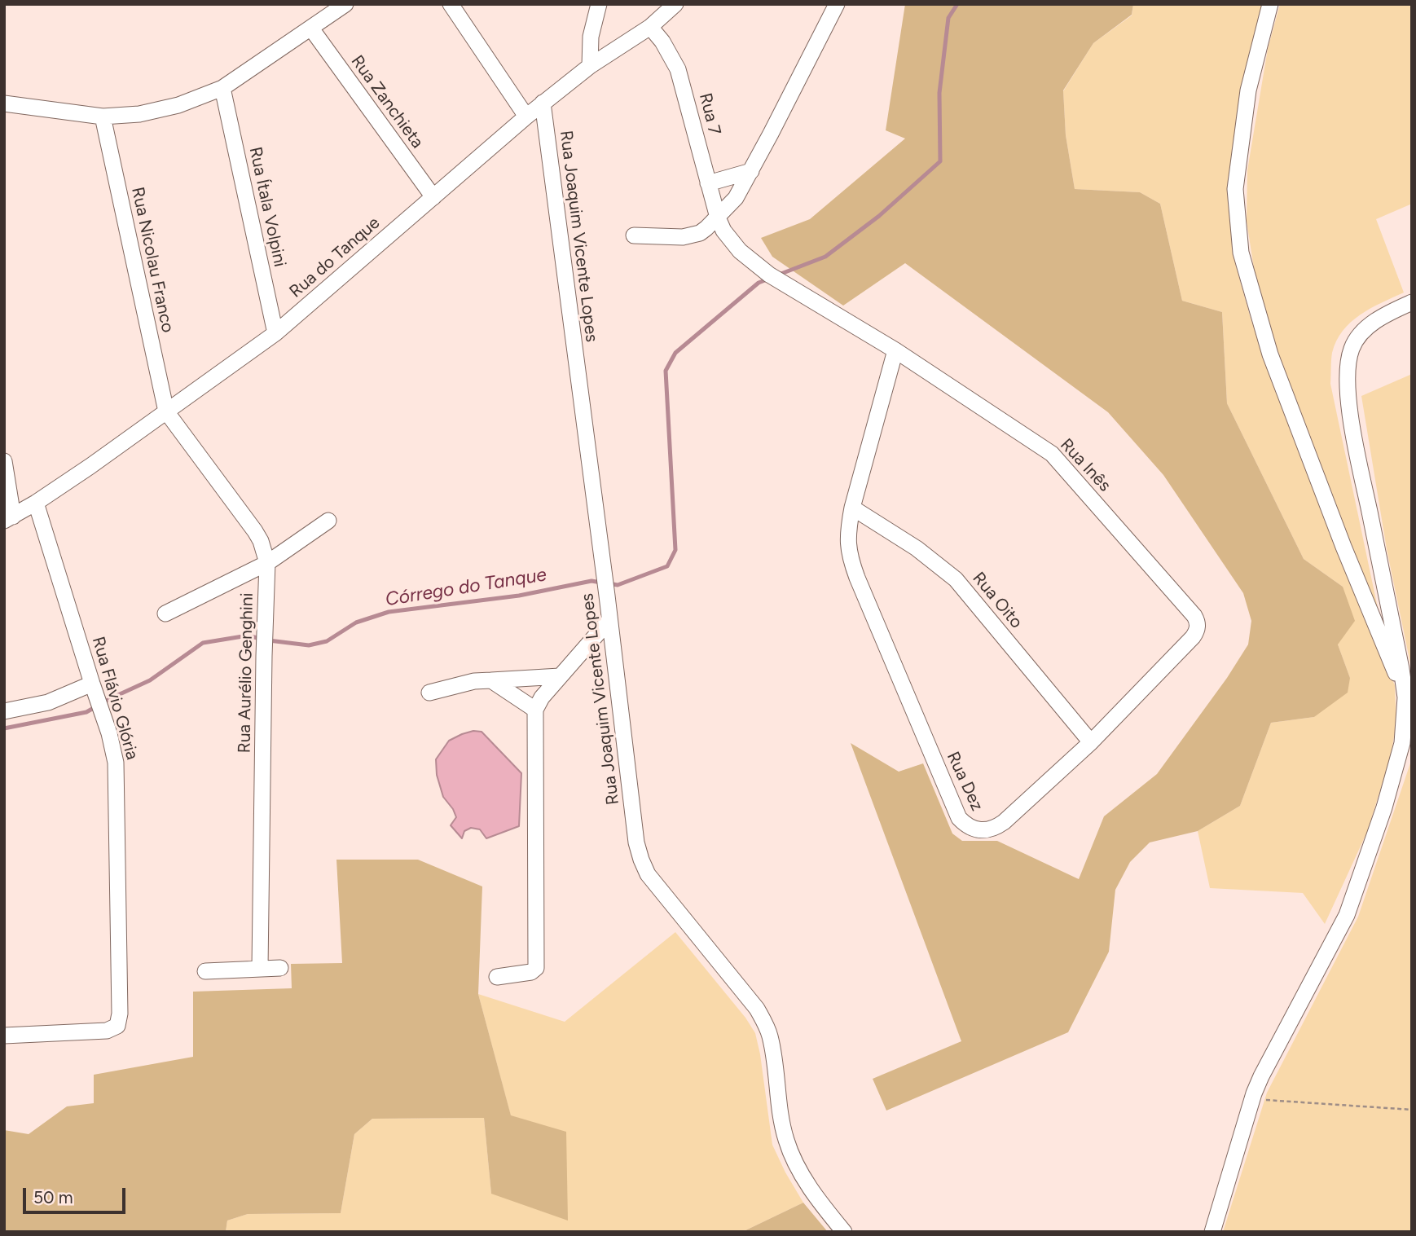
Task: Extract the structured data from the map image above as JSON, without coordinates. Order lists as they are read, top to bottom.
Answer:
{
  "streets": {
    "street": [
      "Rua Zanchieta",
      "Rua 7",
      "Rua Ítala Volpini",
      "Rua Joaquim Vicente Lopes",
      "Rua do Tanque",
      "Rua Nicolau Franco",
      "Rua Inês",
      "Rua Oito",
      "Rua Aurélio Genghini",
      "Rua Flávio Glória",
      "Rua Dez"
    ]
  },
  "crossings": [
    ["Rua Zanchieta", "Rua do Tanque"],
    ["Rua 7", "Rua do Tanque"],
    ["Rua 7", "Rua Inês"],
    ["Rua Ítala Volpini", "Rua do Tanque"],
    ["Rua Joaquim Vicente Lopes", "Rua do Tanque"],
    ["Rua do Tanque", "Rua Nicolau Franco"],
    ["Rua do Tanque", "Rua Aurélio Genghini"],
    ["Rua do Tanque", "Rua Flávio Glória"],
    ["Rua Nicolau Franco", "Rua Aurélio Genghini"],
    ["Rua Inês", "Rua Dez"],
    ["Rua Oito", "Rua Dez"]
  ],
  "water": ["Córrego do Tanque"],
  "scale_bar": "50 m"
}
